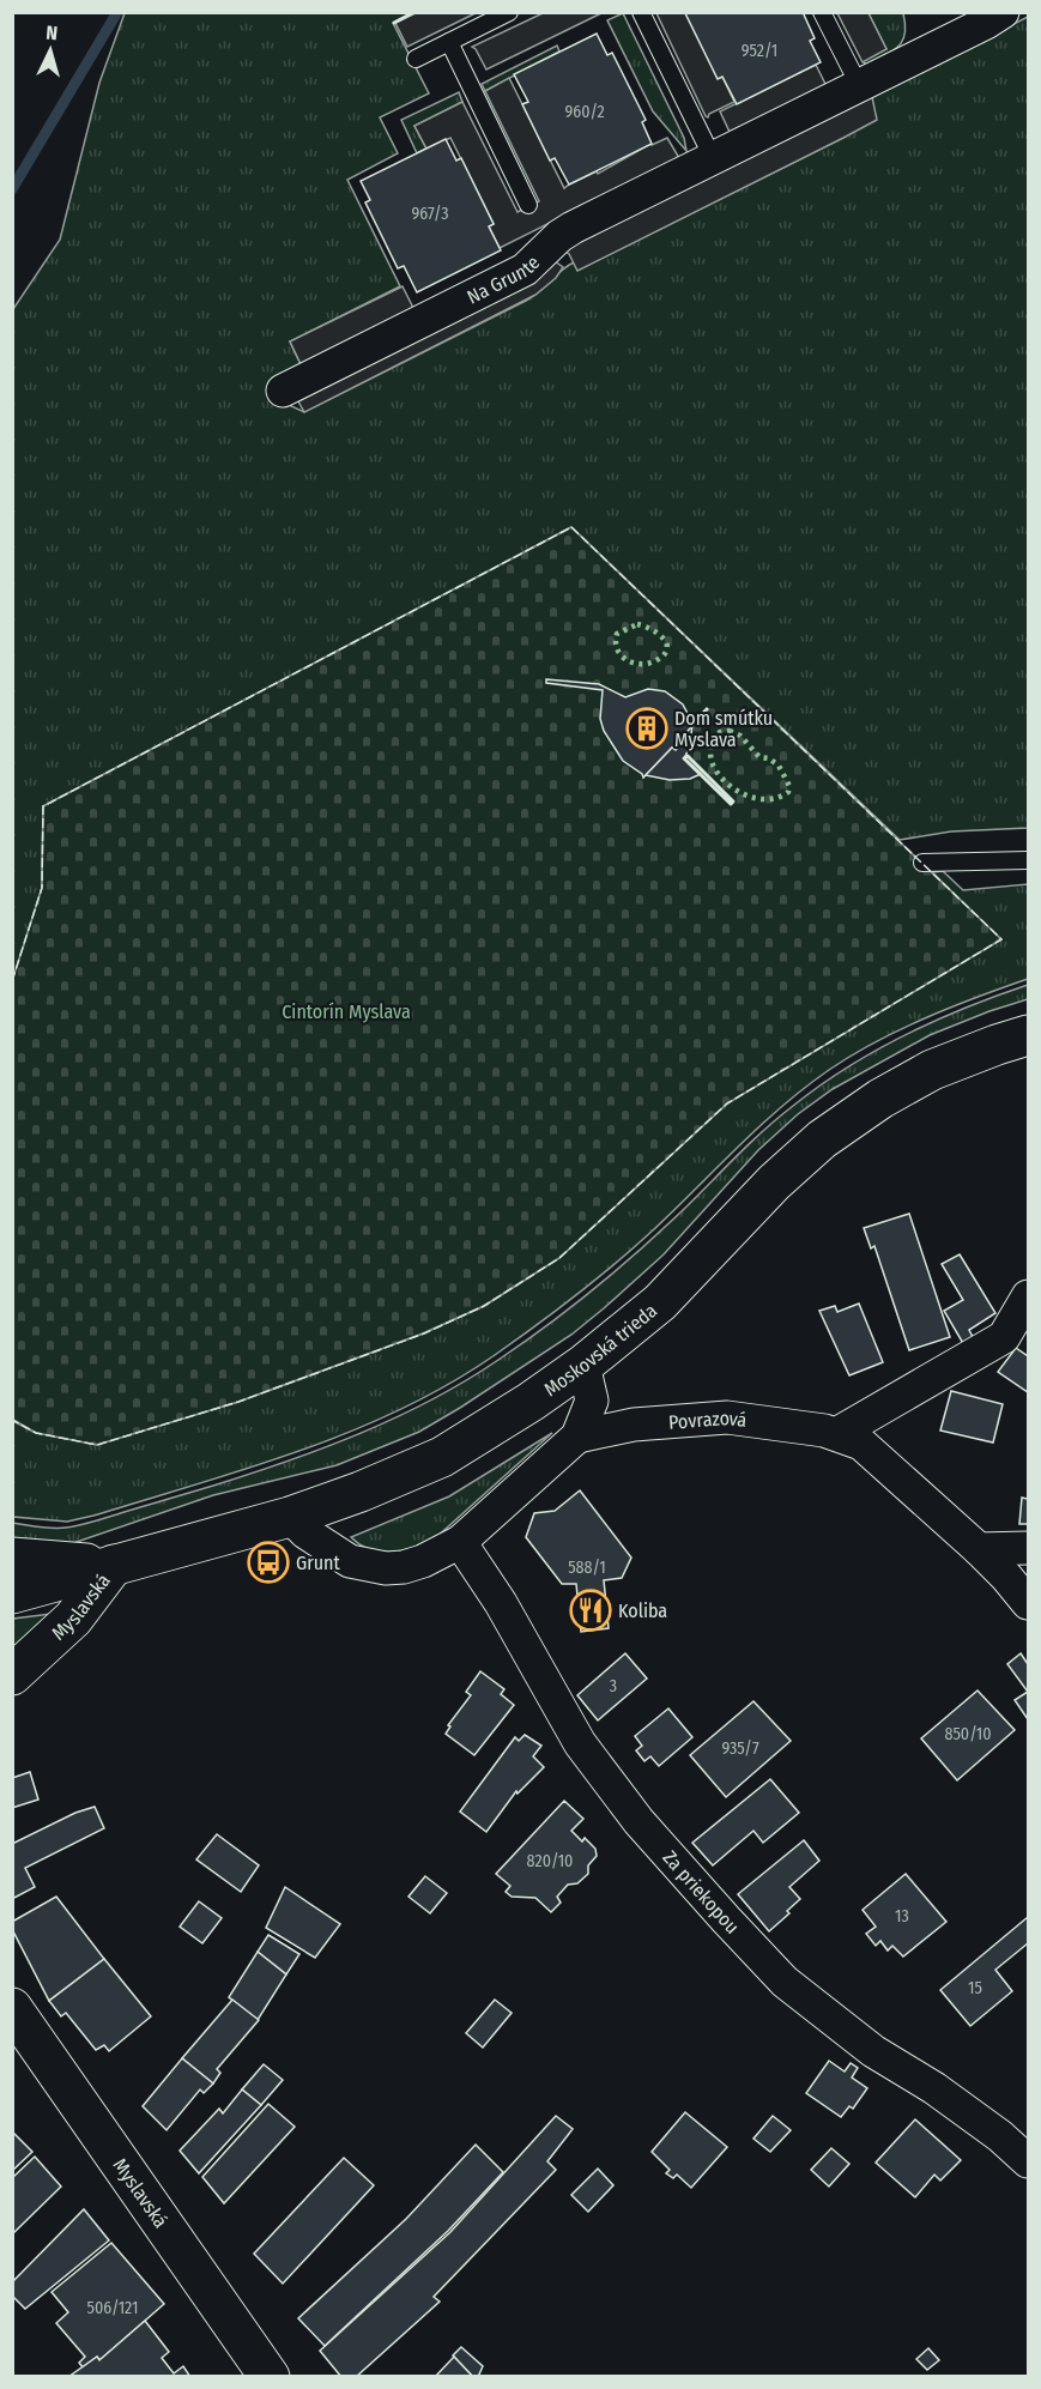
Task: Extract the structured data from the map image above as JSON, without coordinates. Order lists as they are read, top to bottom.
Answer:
{
  "streets": {
    "street": [
      "Na Grunte",
      "Moskovská trieda",
      "Povrazová",
      "Myslavská",
      "Za priekopou"
    ]
  },
  "crossings": [
    ["Moskovská trieda", "Myslavská"]
  ],
  "parks": ["Cintorín Myslava"],
  "places": {
    "building": ["Dom smútku Myslava"],
    "bus stop": ["Grunt"],
    "restaurant": ["Koliba"]
  },
  "house_numbers": [
    "952/1",
    "960/2",
    "967/3",
    "588/1",
    "3",
    "850/10",
    "935/7",
    "820/10",
    "13",
    "15",
    "506/121"
  ],
  "north": "top"
}
